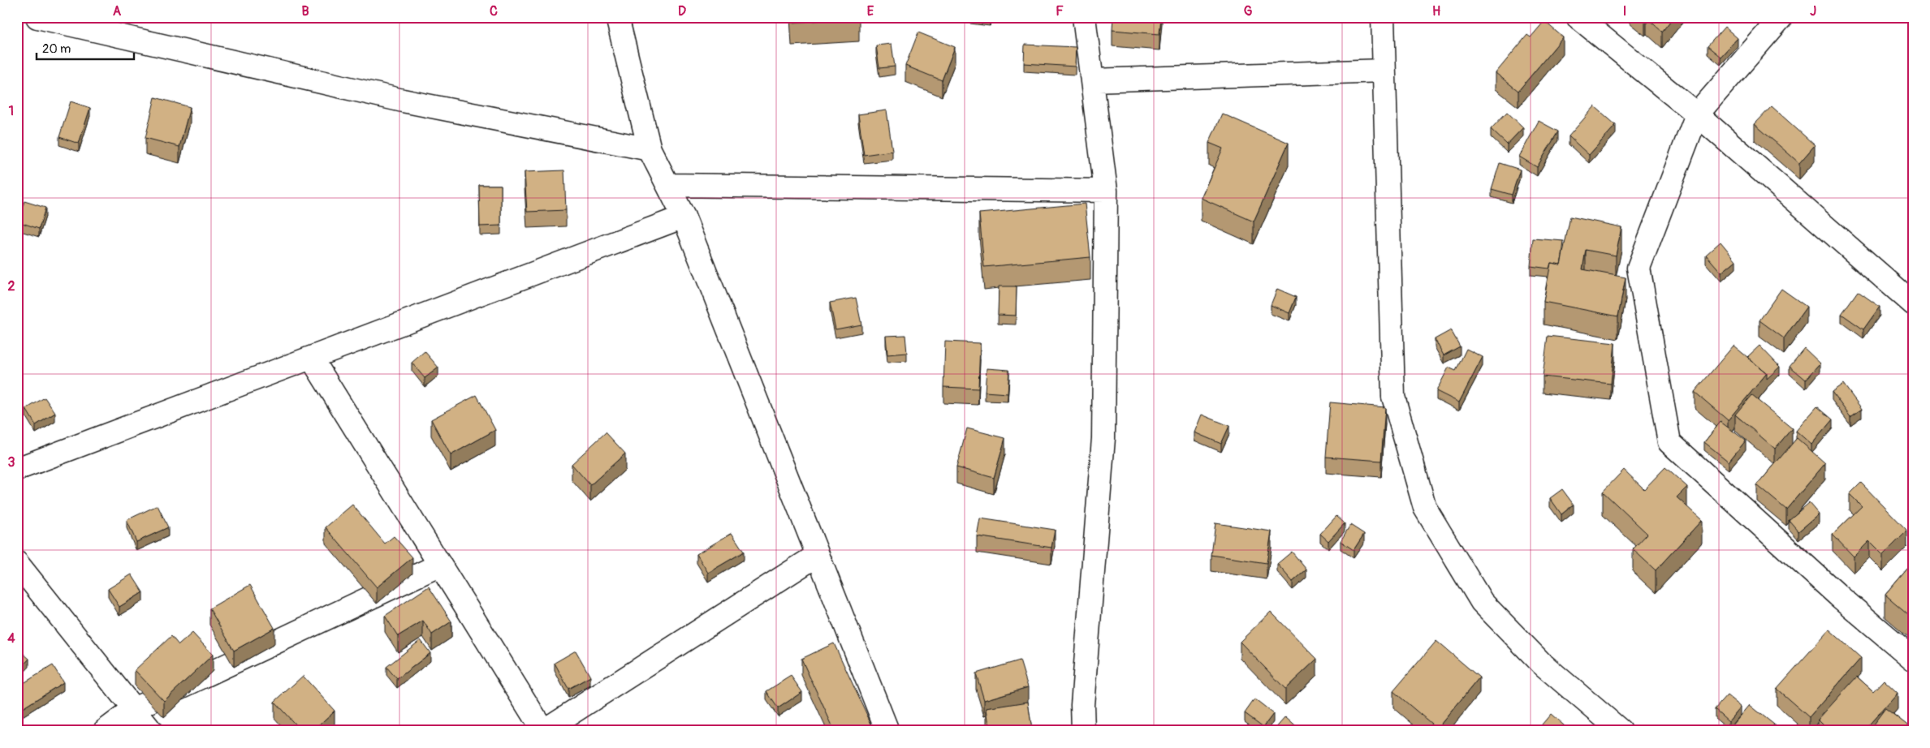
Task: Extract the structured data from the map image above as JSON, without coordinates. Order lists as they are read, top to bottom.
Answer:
{
  "scale_bar": "20 m",
  "grid": {
    "columns": [
      "A",
      "B",
      "C",
      "D",
      "E",
      "F",
      "G",
      "H",
      "I",
      "J"
    ],
    "rows": [
      "1",
      "2",
      "3",
      "4"
    ]
  }
}
